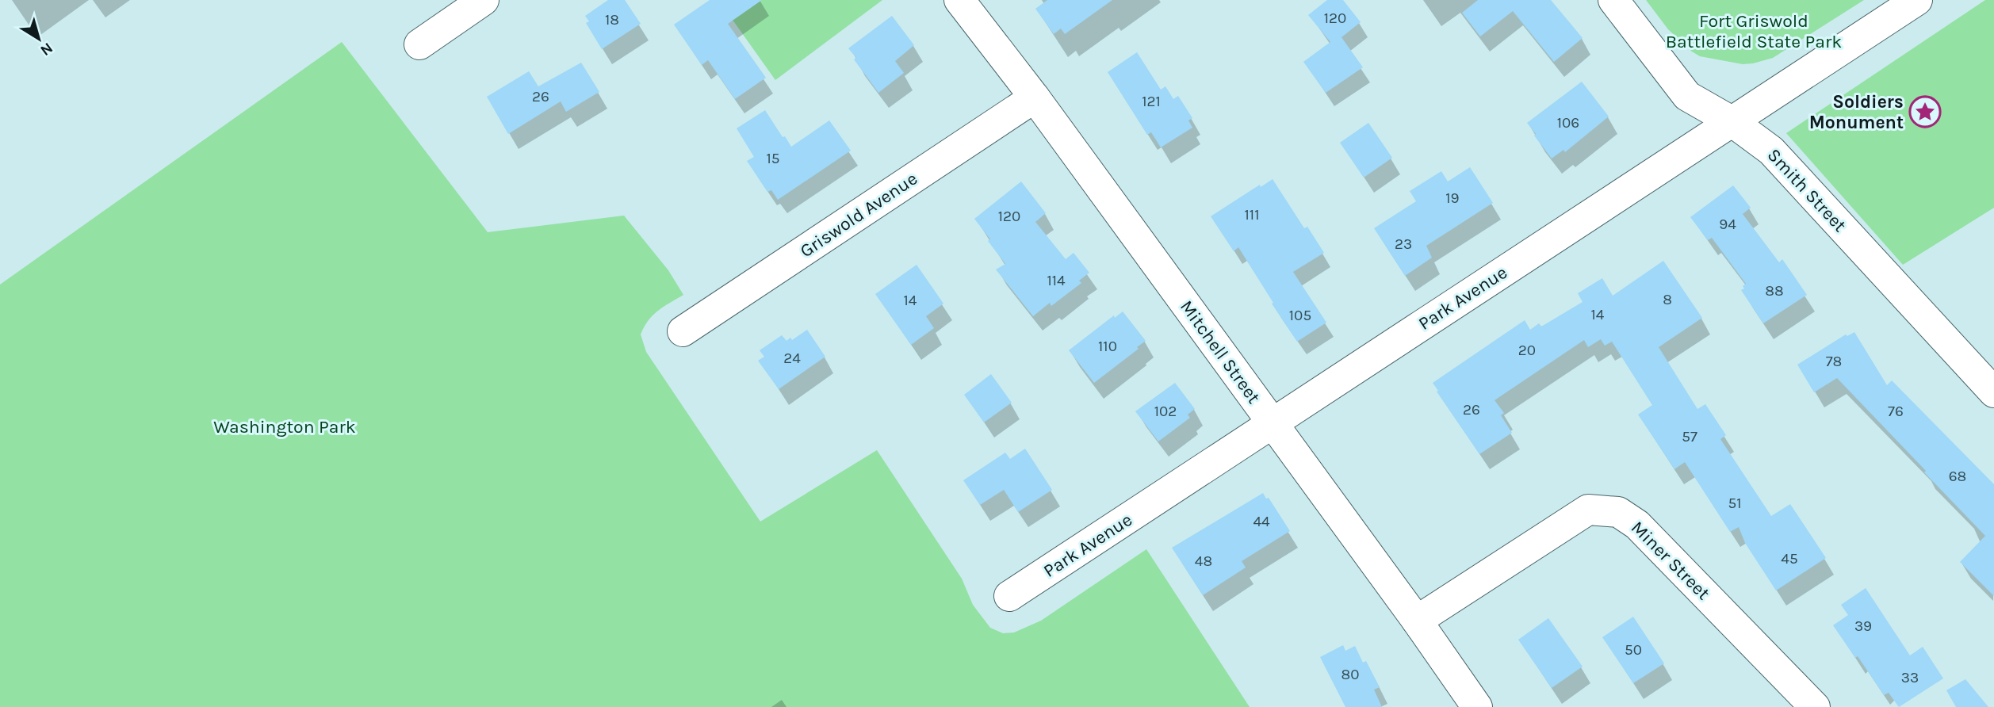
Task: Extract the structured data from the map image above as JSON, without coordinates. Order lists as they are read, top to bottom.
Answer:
{
  "streets": {
    "street": [
      "Smith Street",
      "Griswold Avenue",
      "Park Avenue",
      "Mitchell Street",
      "Miner Street"
    ]
  },
  "crossings": [
    ["Smith Street", "Park Avenue"],
    ["Griswold Avenue", "Mitchell Street"],
    ["Park Avenue", "Mitchell Street"],
    ["Mitchell Street", "Miner Street"]
  ],
  "parks": ["Fort Griswold Battlefield State Park", "Washington Park"],
  "places": {
    "place": ["Soldiers Monument"]
  },
  "house_numbers": [
    "120",
    "18",
    "26",
    "121",
    "106",
    "15",
    "19",
    "111",
    "120",
    "94",
    "23",
    "114",
    "88",
    "8",
    "14",
    "14",
    "105",
    "110",
    "20",
    "24",
    "78",
    "26",
    "102",
    "76",
    "57",
    "68",
    "51",
    "44",
    "45",
    "48",
    "39",
    "50",
    "80",
    "33"
  ],
  "north": "bottom right"
}
